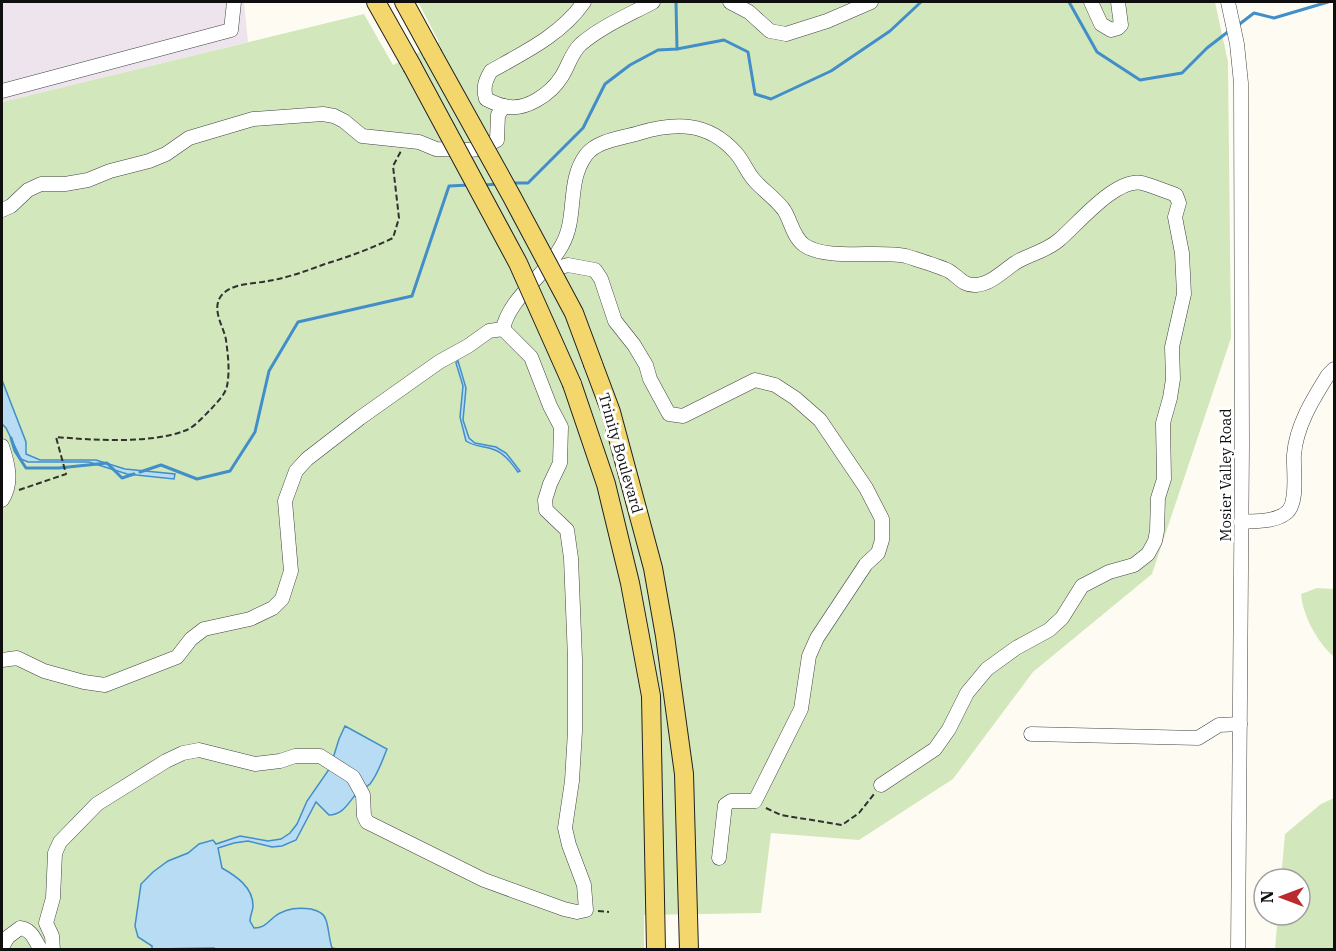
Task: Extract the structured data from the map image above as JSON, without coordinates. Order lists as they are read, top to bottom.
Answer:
{
  "streets": {
    "main road": ["Trinity Boulevard"],
    "street": ["Mosier Valley Road"]
  },
  "north": "left"
}
